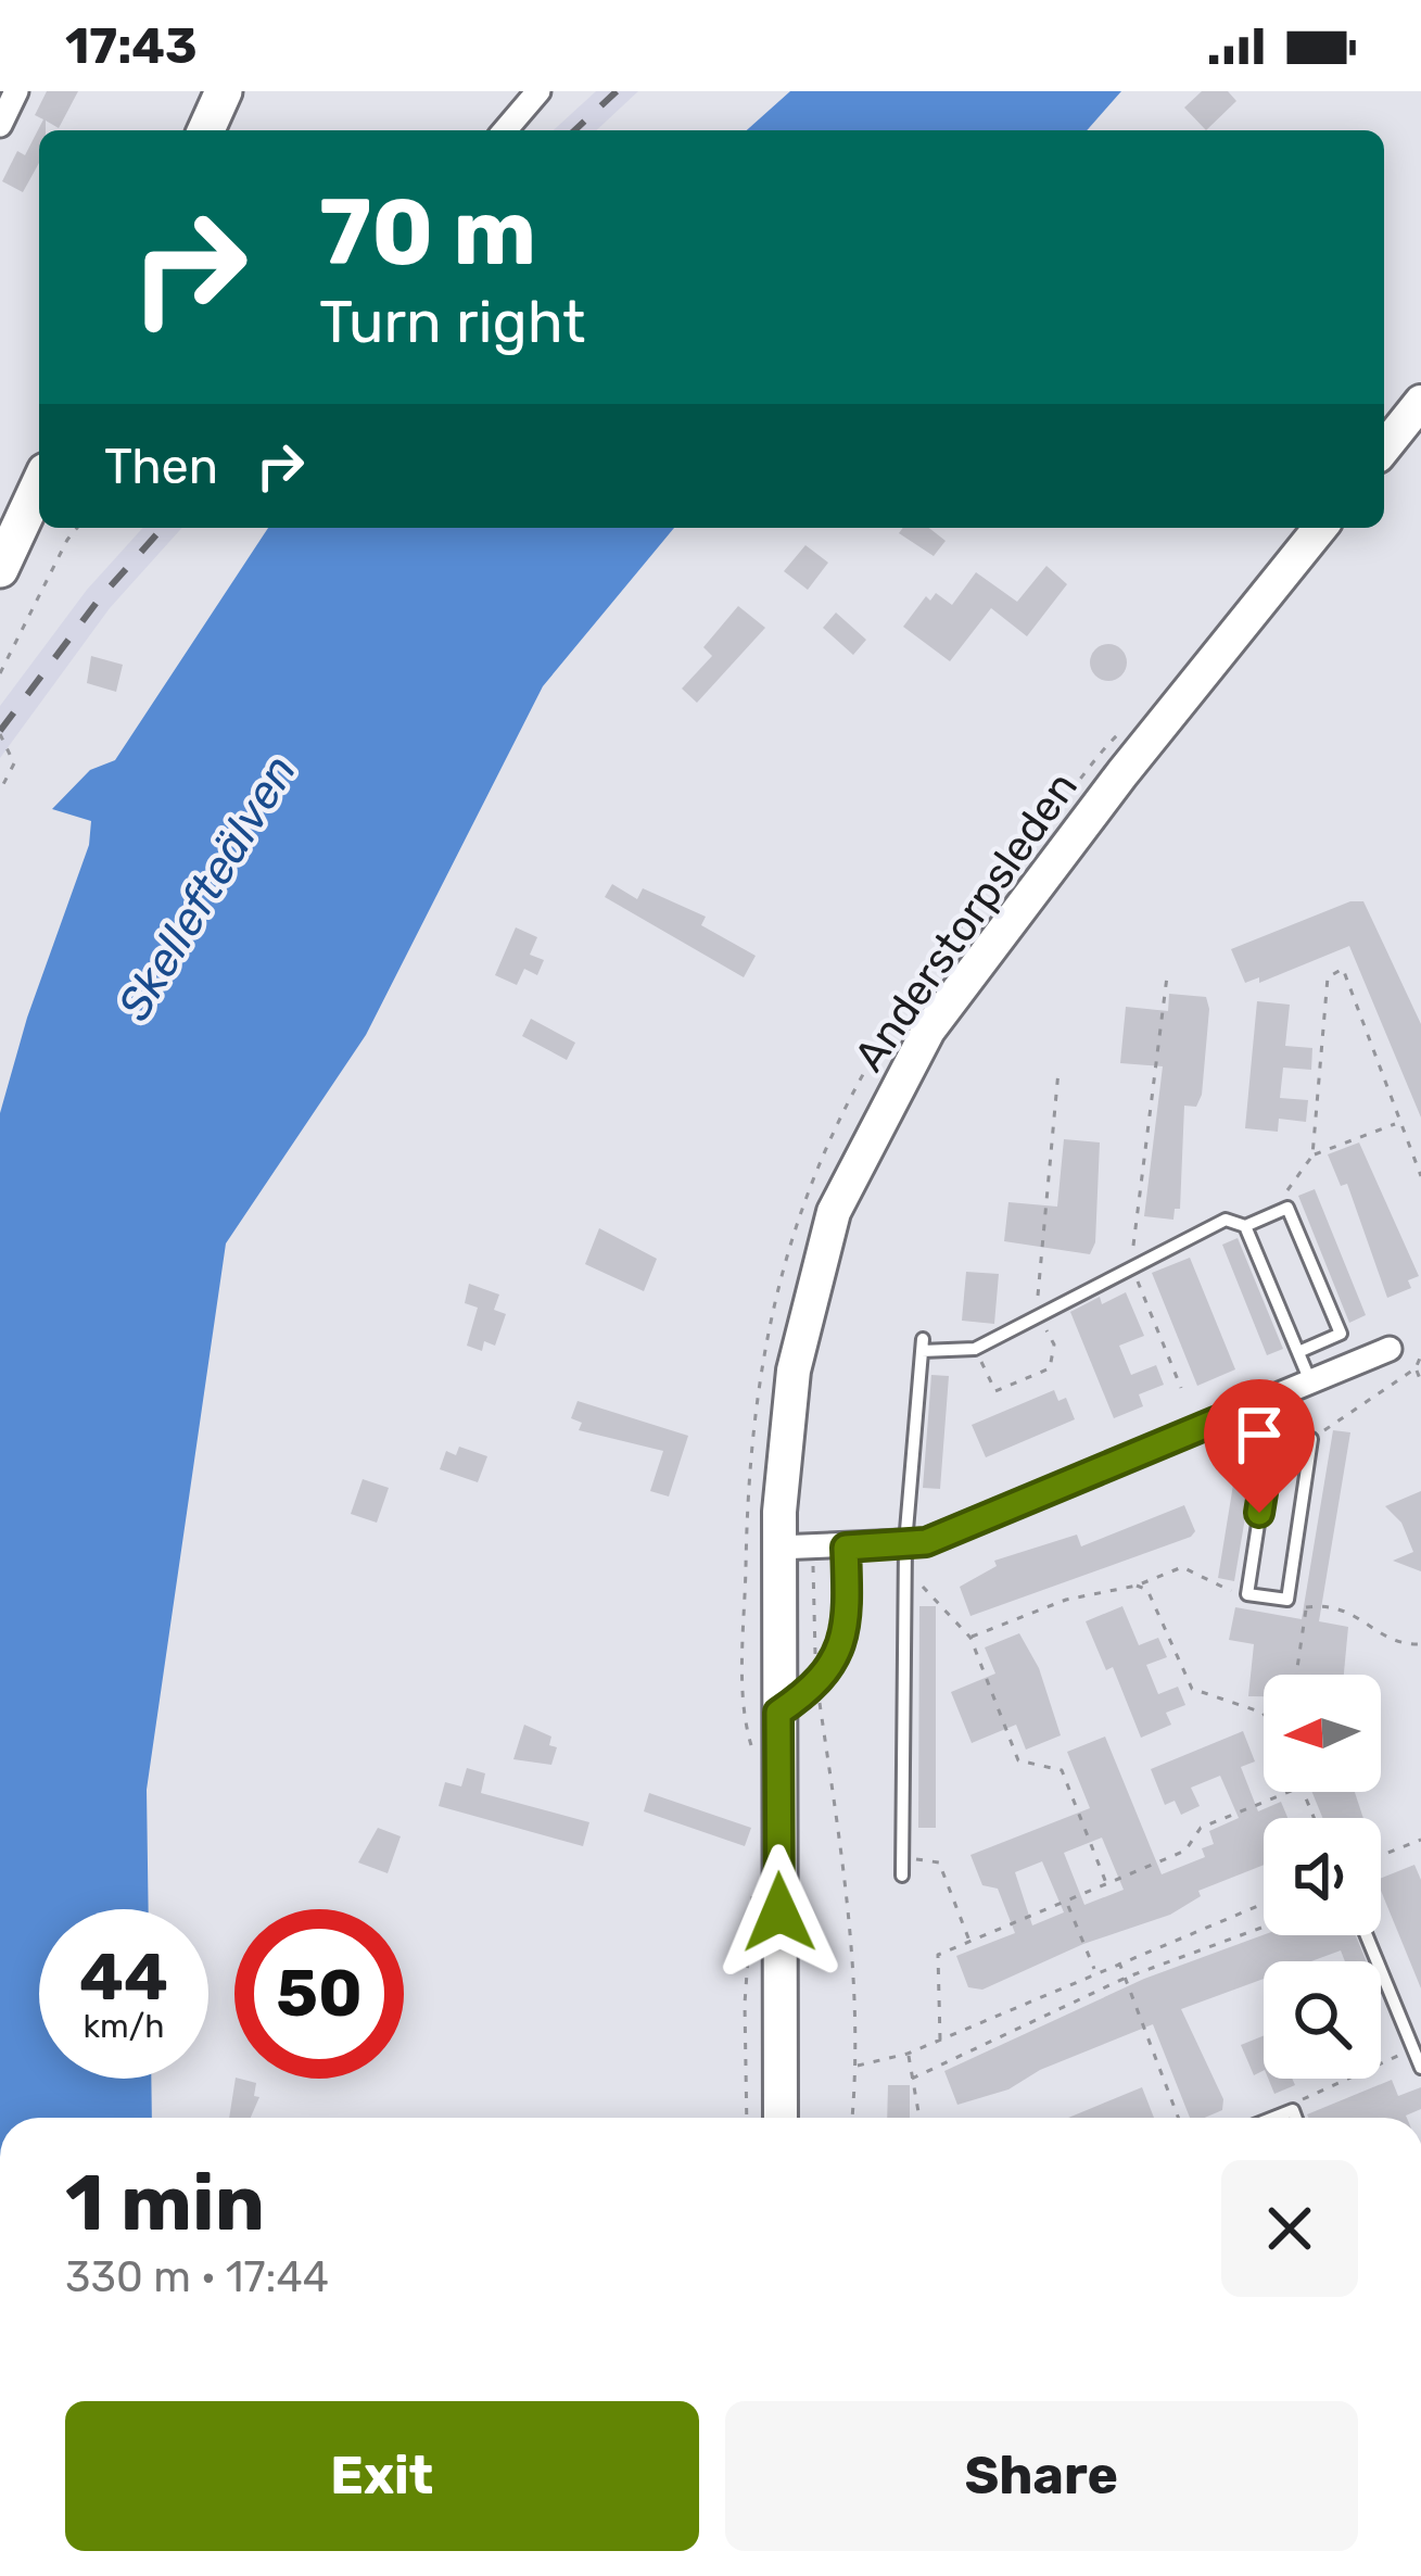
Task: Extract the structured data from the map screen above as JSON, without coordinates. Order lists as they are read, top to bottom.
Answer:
{
  "streets": {
    "main road": ["Anderstorpsleden"]
  },
  "water": ["Skellefteälven"],
  "north": "left",
  "page": {
    "status": "17:43",
    "turn": ["70 m", "Turn right"],
    "then": "Then",
    "speed": "44 km/h",
    "limit": "50",
    "heading": ["1 min", "330 m · 17:44"],
    "buttons": ["Exit", "Share"]
  }
}
